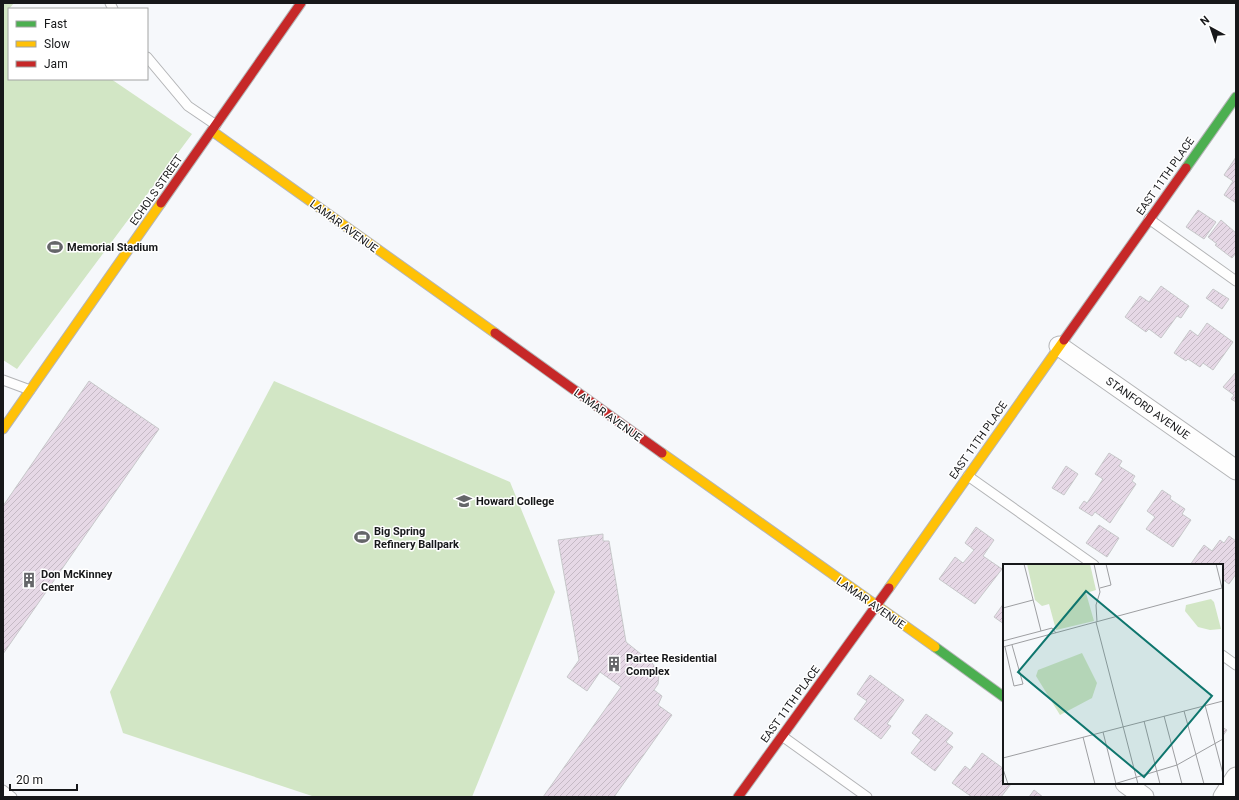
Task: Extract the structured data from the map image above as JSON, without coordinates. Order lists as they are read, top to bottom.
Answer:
{
  "streets": {
    "street": [
      "EAST 11TH PLACE",
      "ECHOLS STREET",
      "LAMAR AVENUE",
      "STANFORD AVENUE"
    ]
  },
  "crossings": [
    ["EAST 11TH PLACE", "LAMAR AVENUE"],
    ["EAST 11TH PLACE", "STANFORD AVENUE"],
    ["ECHOLS STREET", "LAMAR AVENUE"]
  ],
  "places": {
    "sports": ["Memorial Stadium", "Big Spring Refinery Ballpark"],
    "school or university": ["Howard College"],
    "building": ["Don McKinney Center", "Partee Residential Complex"]
  },
  "legend": ["Fast", "Slow", "Jam"],
  "scale_bar": "20 m",
  "north": "top left"
}
